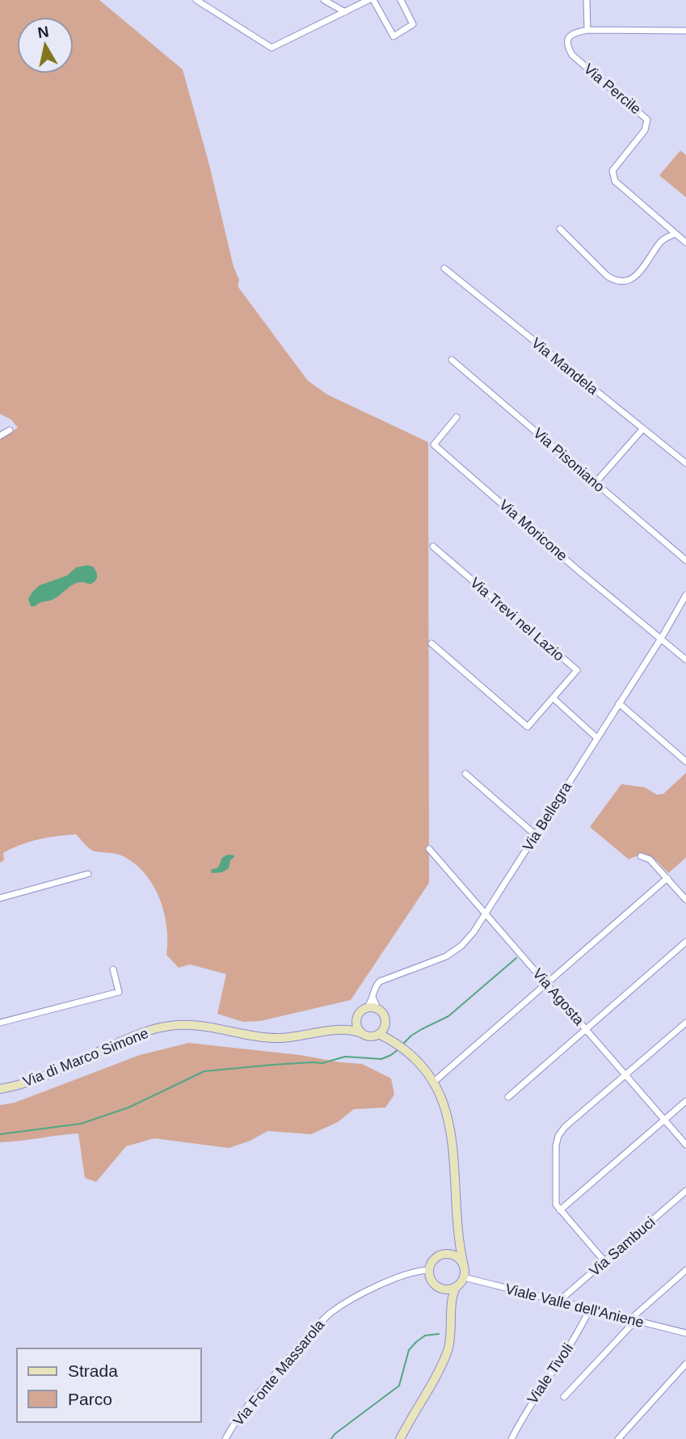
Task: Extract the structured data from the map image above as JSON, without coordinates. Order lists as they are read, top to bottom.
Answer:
{
  "streets": {
    "street": [
      "Via Percile",
      "Via Mandela",
      "Via Pisoniano",
      "Via Moricone",
      "Via Trevi nel Lazio",
      "Via Bellegra",
      "Via Agosta",
      "Via di Marco Simone",
      "Via Sambuci",
      "Viale Valle dell'Aniene",
      "Via Fonte Massarola",
      "Viale Tivoli"
    ]
  },
  "crossings": [
    ["Via Moricone", "Via Bellegra"],
    ["Via Bellegra", "Via Agosta"],
    ["Via Bellegra", "Via di Marco Simone"],
    ["Via Sambuci", "Viale Valle dell'Aniene"],
    ["Viale Valle dell'Aniene", "Via Fonte Massarola"],
    ["Viale Valle dell'Aniene", "Viale Tivoli"]
  ],
  "legend": ["Strada", "Parco"],
  "north": "top"
}
